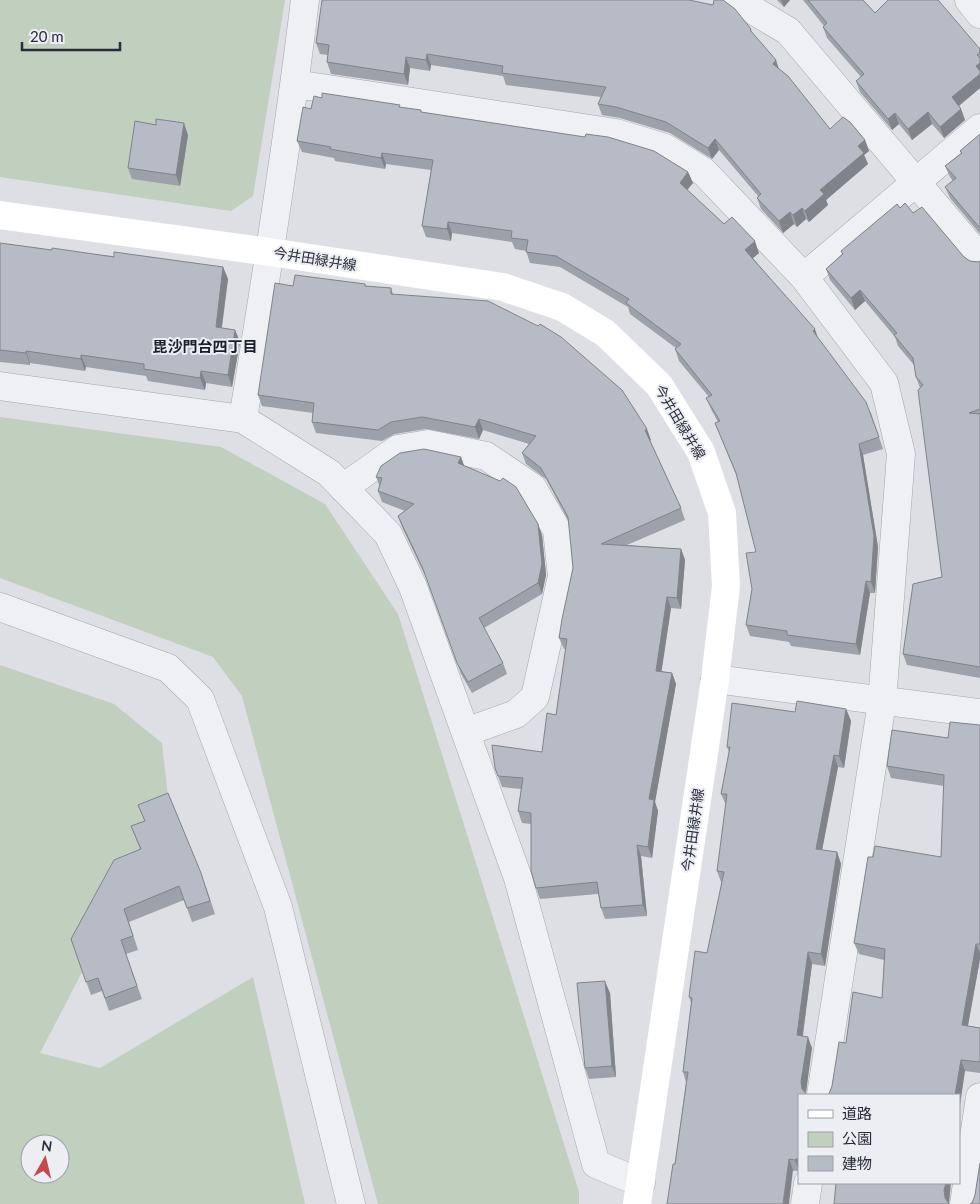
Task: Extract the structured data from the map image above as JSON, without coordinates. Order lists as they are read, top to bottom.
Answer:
{
  "streets": {
    "main road": ["今井田緑井線"]
  },
  "districts": ["毘沙門台四丁目"],
  "legend": ["道路", "公園", "建物"],
  "scale_bar": "20 m",
  "north": "top"
}
